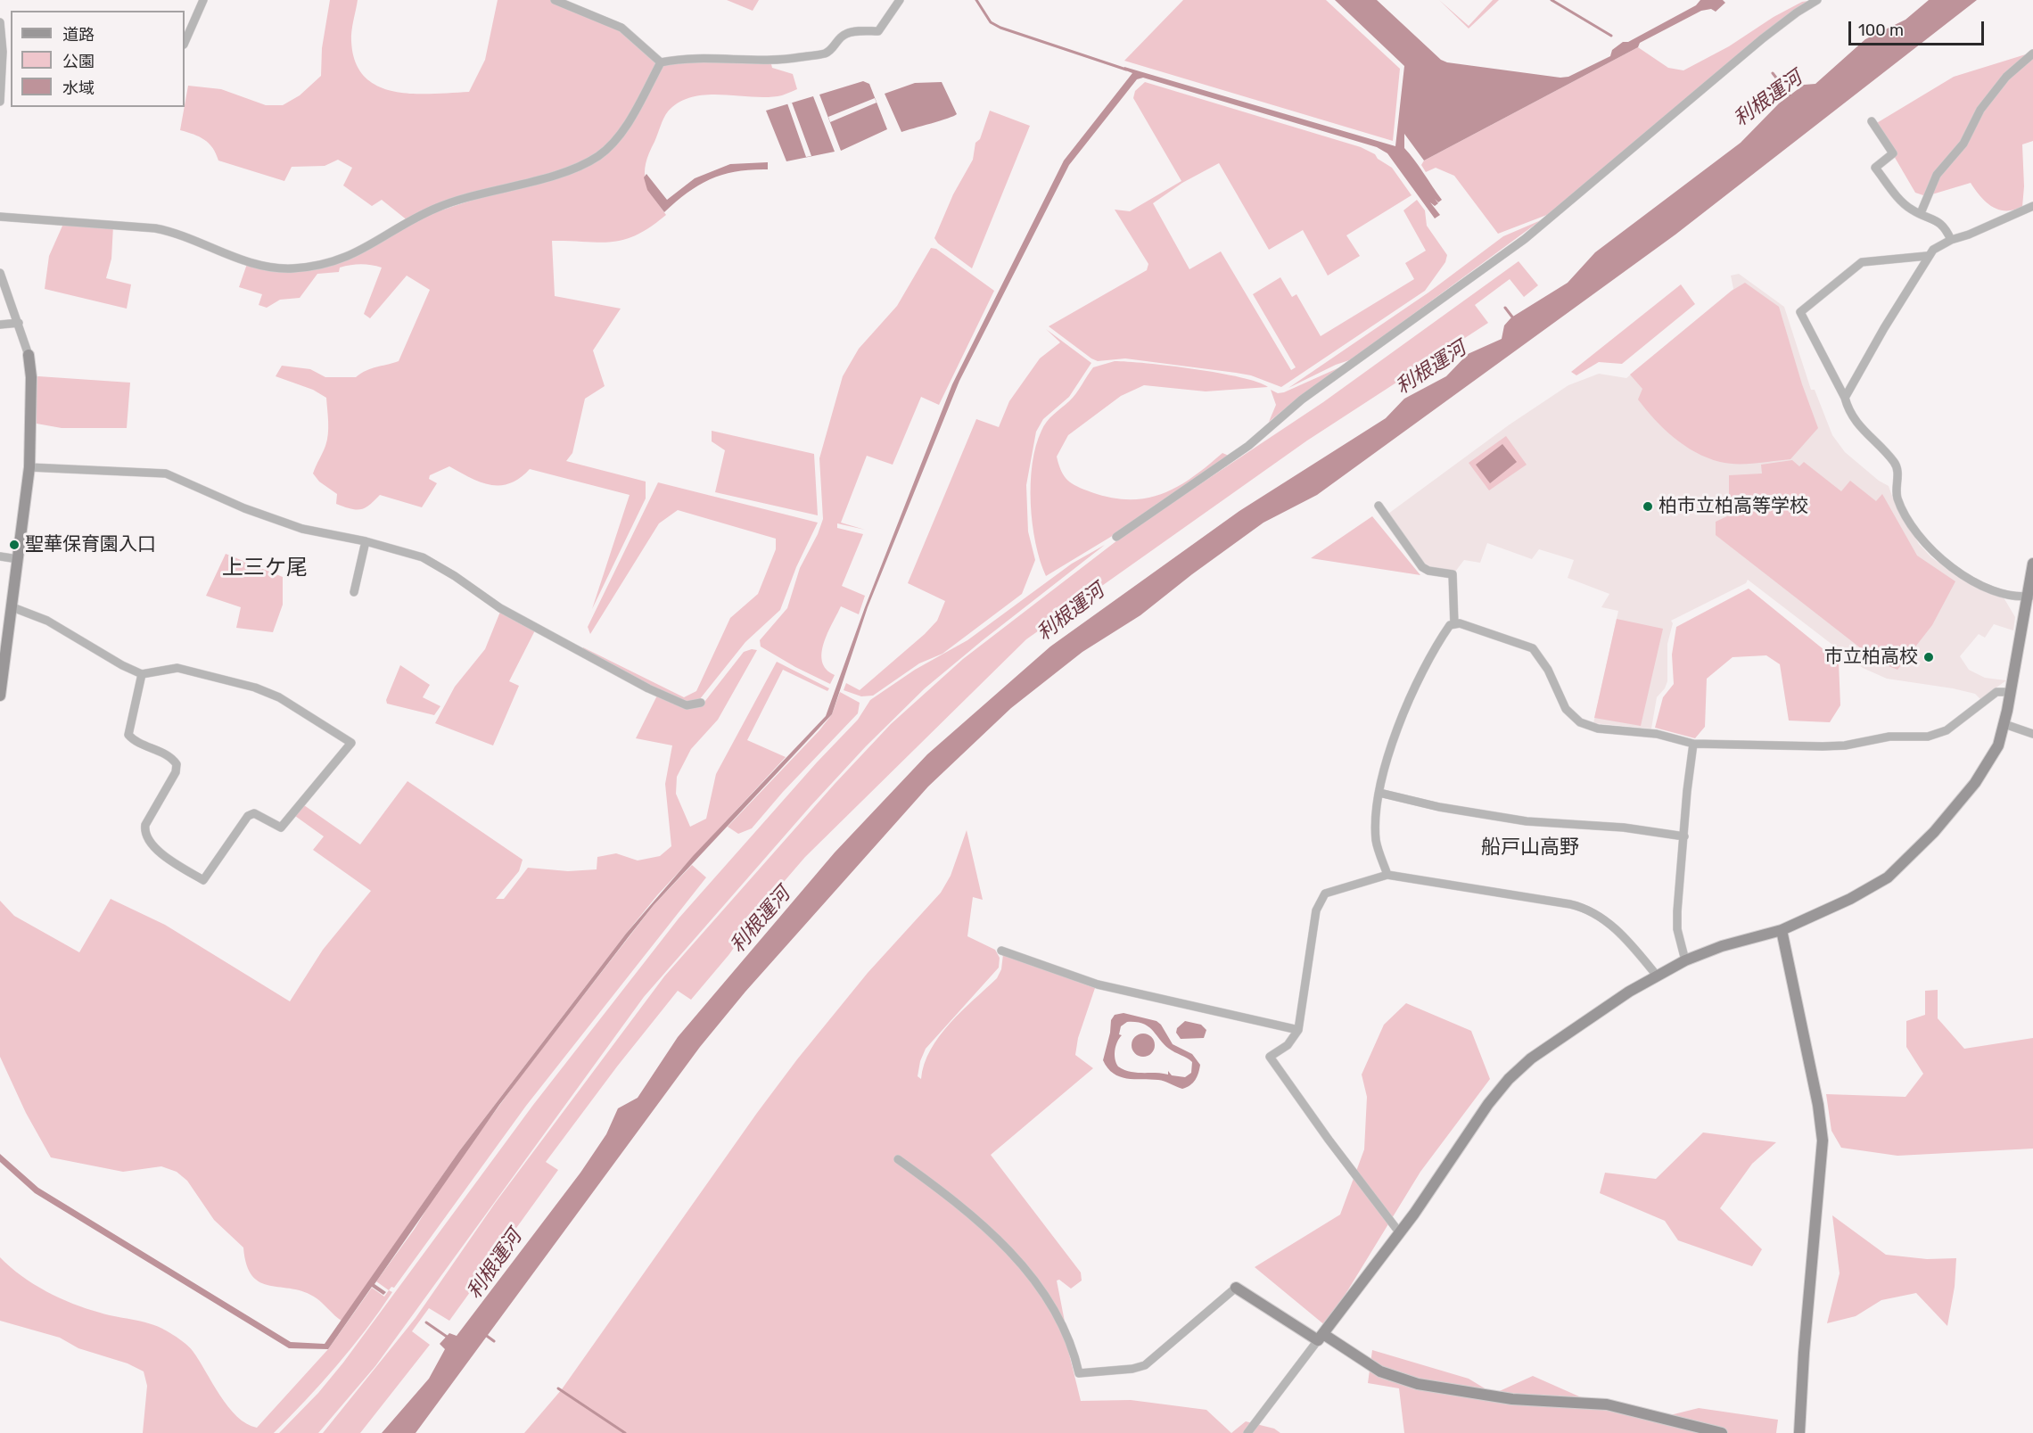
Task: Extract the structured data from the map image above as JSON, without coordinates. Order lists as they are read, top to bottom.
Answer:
{
  "districts": ["上三ケ尾", "船戸山高野"],
  "water": ["利根運河"],
  "places": ["柏市立柏高等学校", "聖華保育園入口", "市立柏高校"],
  "legend": ["道路", "公園", "水域"],
  "scale_bar": "100 m"
}
